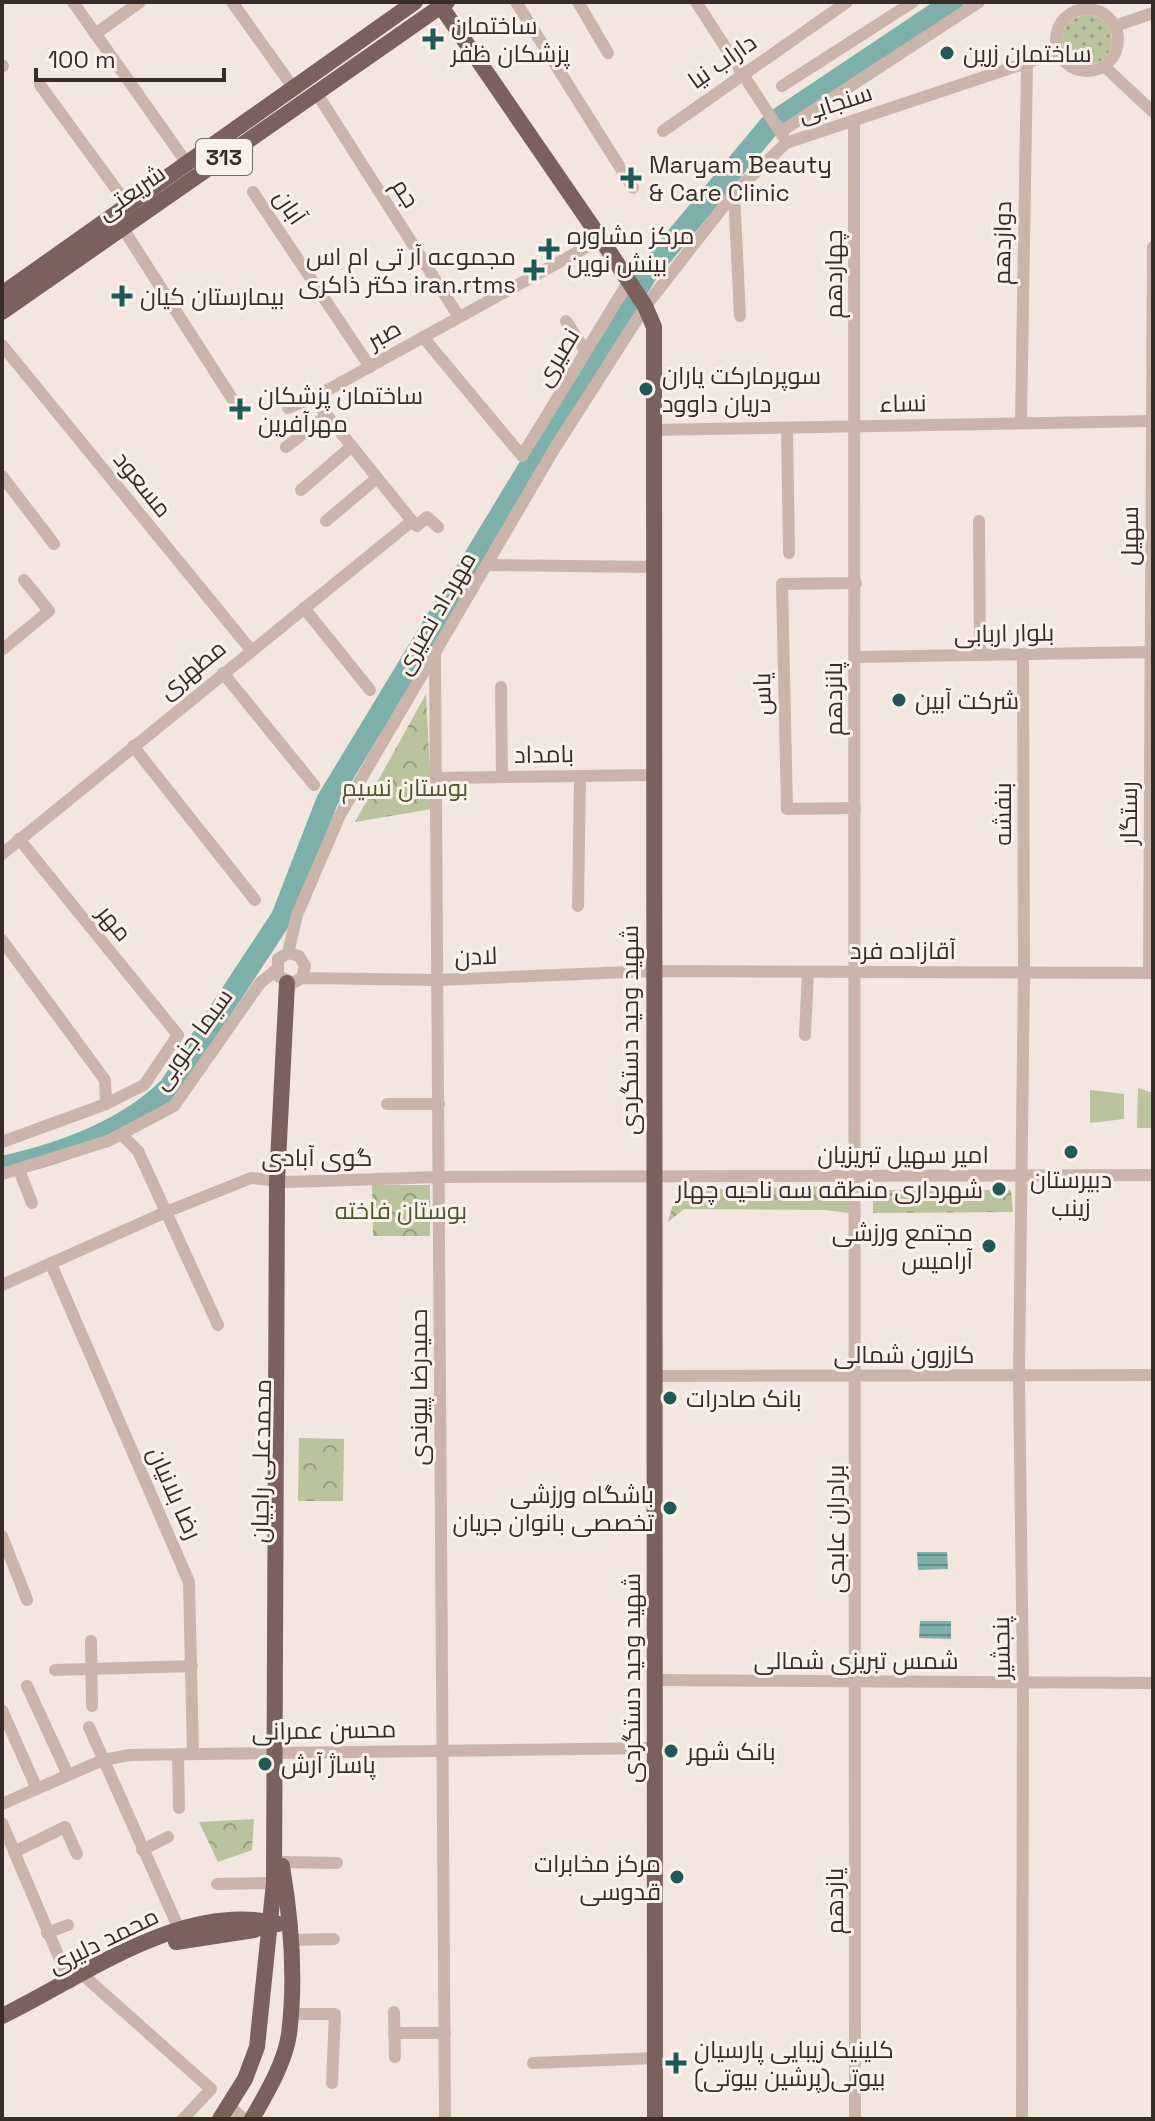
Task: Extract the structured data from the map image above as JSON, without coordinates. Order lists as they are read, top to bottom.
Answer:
{
  "streets": {
    "main road": [
      "313",
      "شریعتی",
      "شهید وحید دستگردی",
      "محمدعلی راجیان",
      "محمد دلیری"
    ],
    "street": [
      "داراب نیا",
      "سنجابی",
      "جم",
      "آبان",
      "دوازدهم",
      "چهاردهم",
      "صبر",
      "نصیری",
      "نساء",
      "مسعود",
      "سهیل",
      "مهرداد نصیری",
      "بلوار اربابی",
      "مطهری",
      "یاس",
      "پانزدهم",
      "بامداد",
      "رستگار",
      "بنفشه",
      "مهر",
      "آقازاده فرد",
      "لادن",
      "سیما جنوبی",
      "امیر سهیل تبریزیان",
      "گوی آبادی",
      "کازرون شمالی",
      "حمیدرضا پیوندی",
      "رضا بلانیان",
      "برادران عابدی",
      "پنجشیر",
      "شمس تبریزی شمالی",
      "محسن عمرانی",
      "یازدهم"
    ]
  },
  "crossings": [
    ["سنجابی", "دوازدهم"],
    ["سنجابی", "چهاردهم"],
    ["سنجابی", "نصیری"],
    ["سنجابی", "مهرداد نصیری"],
    ["سنجابی", "شهید وحید دستگردی"],
    ["شریعتی", "جم"],
    ["شریعتی", "شهید وحید دستگردی"],
    ["جم", "صبر"],
    ["آبان", "صبر"],
    ["دوازدهم", "نساء"],
    ["چهاردهم", "نساء"],
    ["چهاردهم", "پانزدهم"],
    ["صبر", "نصیری"],
    ["صبر", "شهید وحید دستگردی"],
    ["نصیری", "مهرداد نصیری"],
    ["نصیری", "شهید وحید دستگردی"],
    ["نساء", "سهیل"],
    ["نساء", "پانزدهم"],
    ["نساء", "شهید وحید دستگردی"],
    ["مسعود", "مطهری"],
    ["سهیل", "بلوار اربابی"],
    ["سهیل", "رستگار"],
    ["مهرداد نصیری", "شهید وحید دستگردی"],
    ["مهرداد نصیری", "سیما جنوبی"],
    ["مهرداد نصیری", "حمیدرضا پیوندی"],
    ["بلوار اربابی", "پانزدهم"],
    ["بلوار اربابی", "رستگار"],
    ["بلوار اربابی", "بنفشه"],
    ["مطهری", "مهر"],
    ["یاس", "پانزدهم"],
    ["پانزدهم", "آقازاده فرد"],
    ["پانزدهم", "امیر سهیل تبریزیان"],
    ["پانزدهم", "برادران عابدی"],
    ["بامداد", "شهید وحید دستگردی"],
    ["بامداد", "حمیدرضا پیوندی"],
    ["رستگار", "آقازاده فرد"],
    ["بنفشه", "آقازاده فرد"],
    ["بنفشه", "امیر سهیل تبریزیان"],
    ["بنفشه", "پنجشیر"],
    ["مهر", "سیما جنوبی"],
    ["آقازاده فرد", "لادن"],
    ["آقازاده فرد", "شهید وحید دستگردی"],
    ["لادن", "شهید وحید دستگردی"],
    ["لادن", "سیما جنوبی"],
    ["لادن", "حمیدرضا پیوندی"],
    ["لادن", "محمدعلی راجیان"],
    ["شهید وحید دستگردی", "امیر سهیل تبریزیان"],
    ["شهید وحید دستگردی", "گوی آبادی"],
    ["شهید وحید دستگردی", "کازرون شمالی"],
    ["شهید وحید دستگردی", "شمس تبریزی شمالی"],
    ["شهید وحید دستگردی", "محسن عمرانی"],
    ["سیما جنوبی", "محمدعلی راجیان"],
    ["امیر سهیل تبریزیان", "گوی آبادی"],
    ["امیر سهیل تبریزیان", "برادران عابدی"],
    ["امیر سهیل تبریزیان", "پنجشیر"],
    ["گوی آبادی", "حمیدرضا پیوندی"],
    ["گوی آبادی", "محمدعلی راجیان"],
    ["گوی آبادی", "رضا بلانیان"],
    ["کازرون شمالی", "برادران عابدی"],
    ["کازرون شمالی", "پنجشیر"],
    ["حمیدرضا پیوندی", "محسن عمرانی"],
    ["محمدعلی راجیان", "محسن عمرانی"],
    ["محمدعلی راجیان", "محمد دلیری"],
    ["رضا بلانیان", "محسن عمرانی"],
    ["برادران عابدی", "شمس تبریزی شمالی"],
    ["برادران عابدی", "یازدهم"],
    ["پنجشیر", "شمس تبریزی شمالی"],
    ["شمس تبریزی شمالی", "یازدهم"]
  ],
  "parks": ["بوستان نسیم", "بوستان فاخته"],
  "places": {
    "health": [
      "ساختمان پزشکان ظفر",
      "Maryam Beauty & Care Clinic",
      "مرکز مشاوره بینش نوین",
      "مجموعه آر تی ام اس دکتر ذاکری iran.rtms",
      "بیمارستان کیان",
      "ساختمان پزشکان مهرآفرین",
      "کلینیک زیبایی پارسیان بیوتی(پرشین بیوتی)"
    ],
    "other": [
      "ساختمان زرین",
      "سوپرمارکت یاران دریان داوود",
      "شرکت آبین",
      "دبیرستان زینب",
      "شهرداری منطقه سه ناحیه چهار",
      "مجتمع ورزشی آرامیس",
      "بانک صادرات",
      "باشگاه ورزشی تخصصی بانوان جریان",
      "بانک شهر",
      "پاساژ آرش",
      "مرکز مخابرات قدوسی"
    ]
  },
  "scale_bar": "100 m"
}
